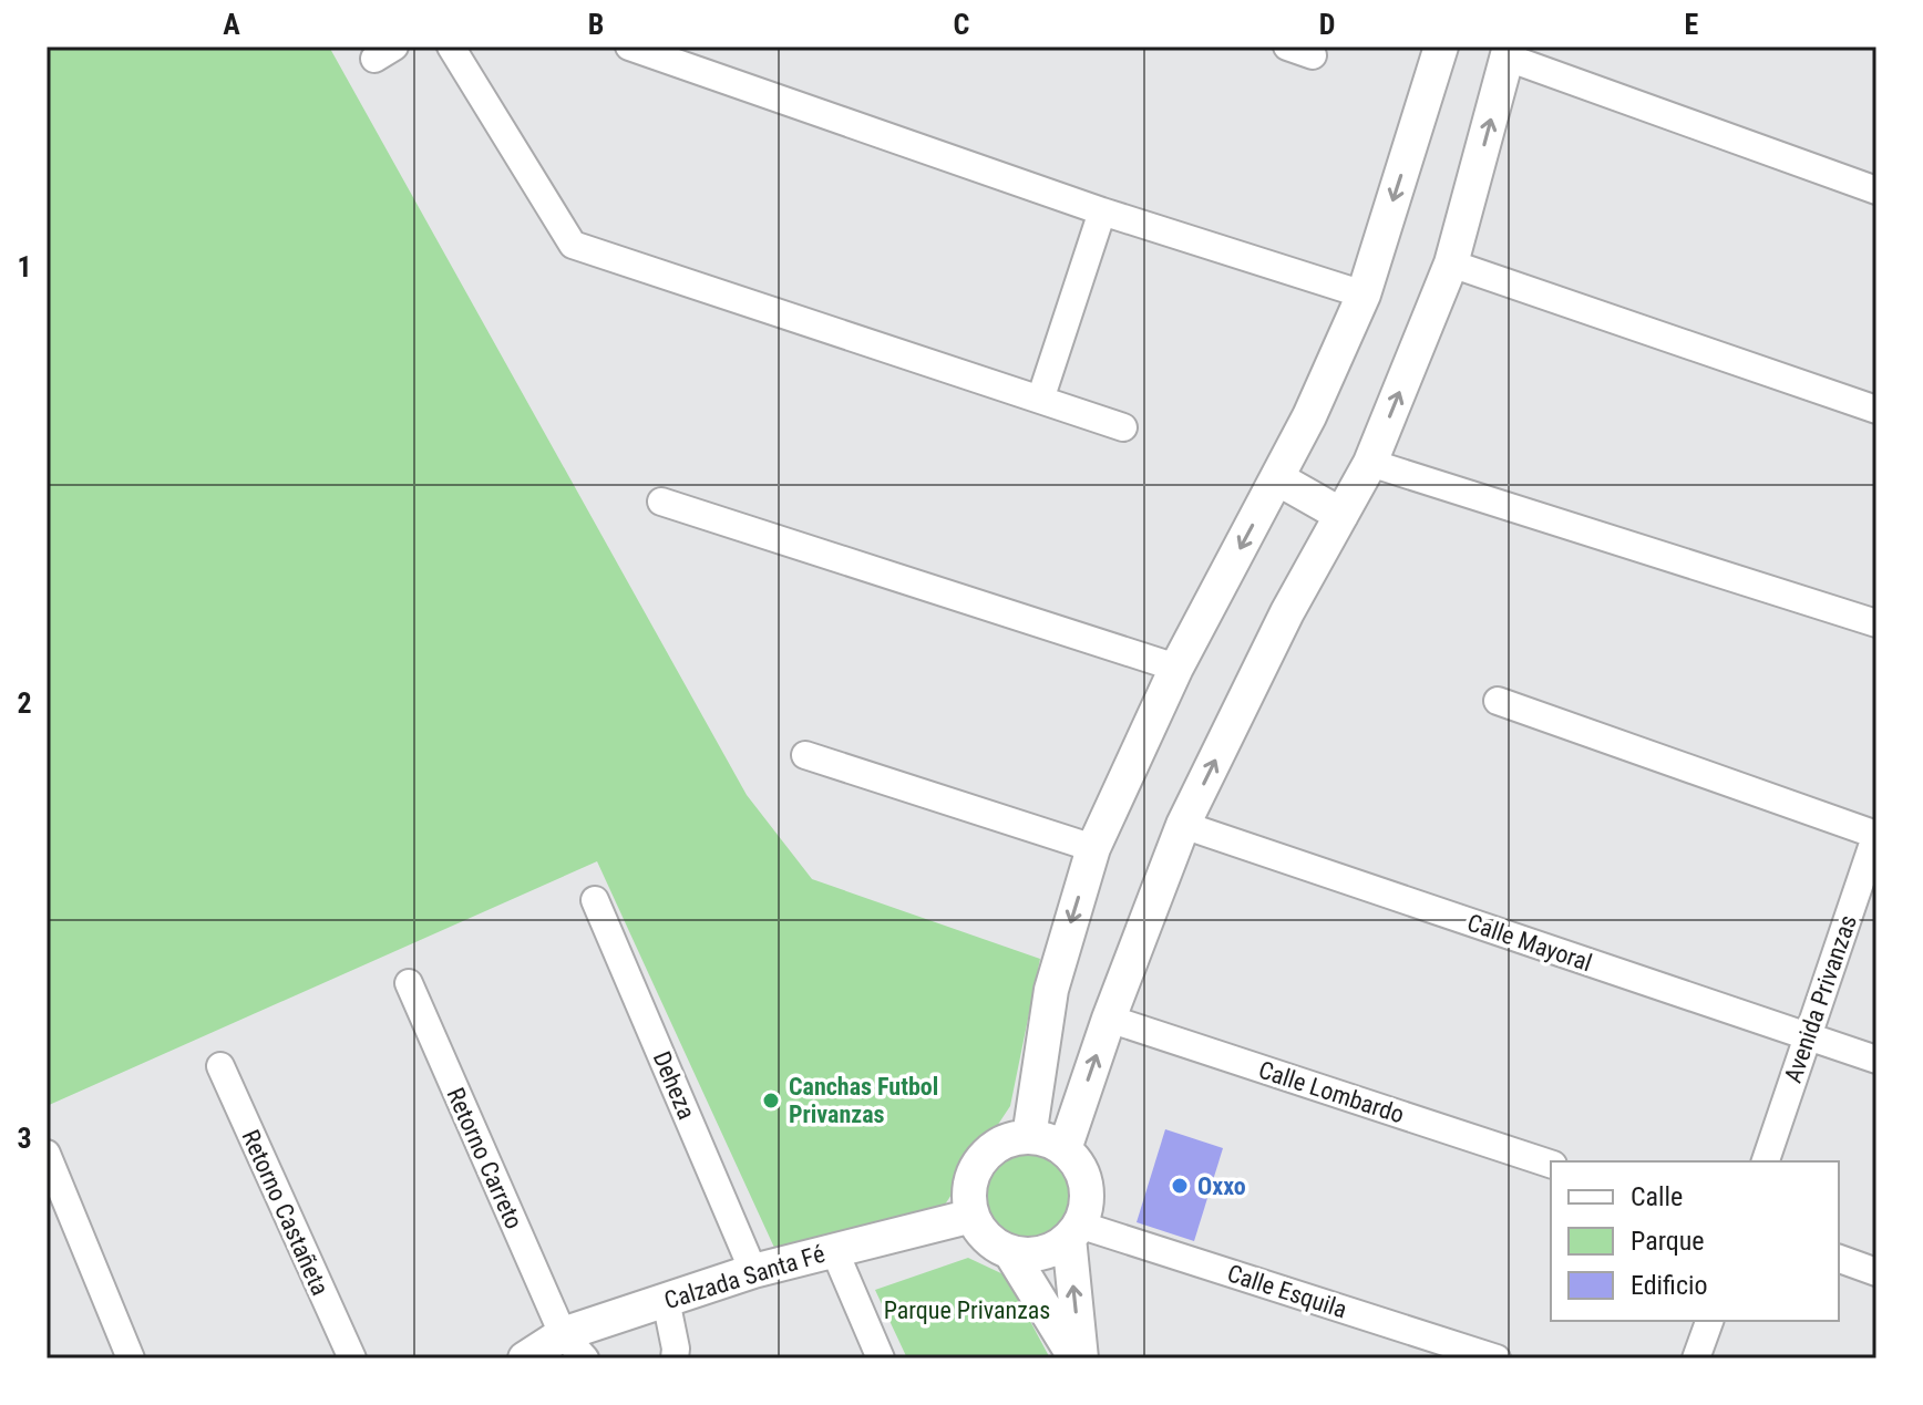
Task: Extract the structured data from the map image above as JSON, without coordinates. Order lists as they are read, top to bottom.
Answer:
{
  "streets": {
    "street": [
      "Calle Mayoral",
      "Avenida Privanzas",
      "Deheza",
      "Calle Lombardo",
      "Retorno Carreto",
      "Retorno Castañeta",
      "Calzada Santa Fé",
      "Calle Esquila"
    ]
  },
  "crossings": [
    ["Calle Mayoral", "Avenida Privanzas"],
    ["Deheza", "Calzada Santa Fé"],
    ["Retorno Carreto", "Calzada Santa Fé"],
    ["Calzada Santa Fé", "Calle Esquila"]
  ],
  "parks": ["Parque Privanzas"],
  "places": ["Canchas Futbol Privanzas", "Oxxo"],
  "legend": ["Calle", "Parque", "Edificio"],
  "grid": {
    "columns": [
      "A",
      "B",
      "C",
      "D",
      "E"
    ],
    "rows": ["1", "2", "3"]
  }
}
